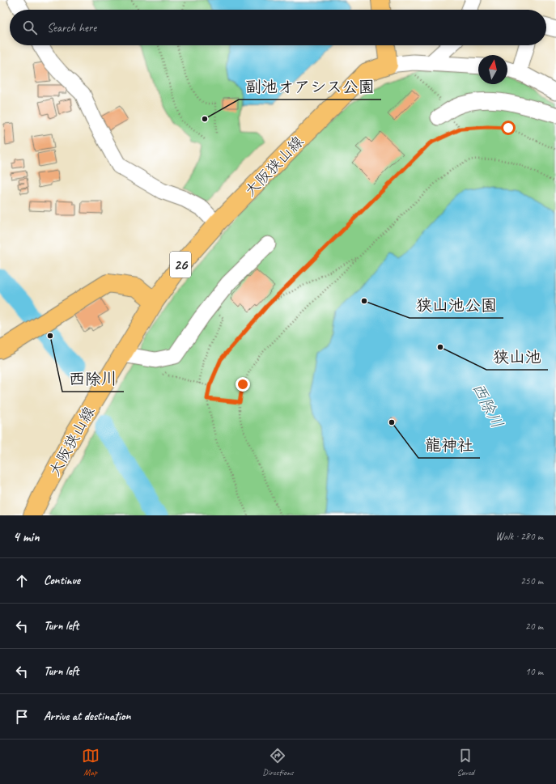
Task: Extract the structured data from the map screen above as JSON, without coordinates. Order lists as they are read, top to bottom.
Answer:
{
  "streets": {
    "main road": ["大阪狭山線", "26"]
  },
  "water": ["西除川"],
  "places": [
    "副池オアシス公園",
    "狭山池公園",
    "西除川",
    "狭山池",
    "龍神社"
  ],
  "north": "top",
  "page": {
    "search": "Search here",
    "heading": ["4 min", "Walk · 280 m"],
    "list": [
      ["Continue", "250 m"],
      ["Turn left", "20 m"],
      ["Turn left", "10 m"],
      "Arrive at destination"
    ],
    "nav": ["Map", "Directions", "Saved"]
  }
}
